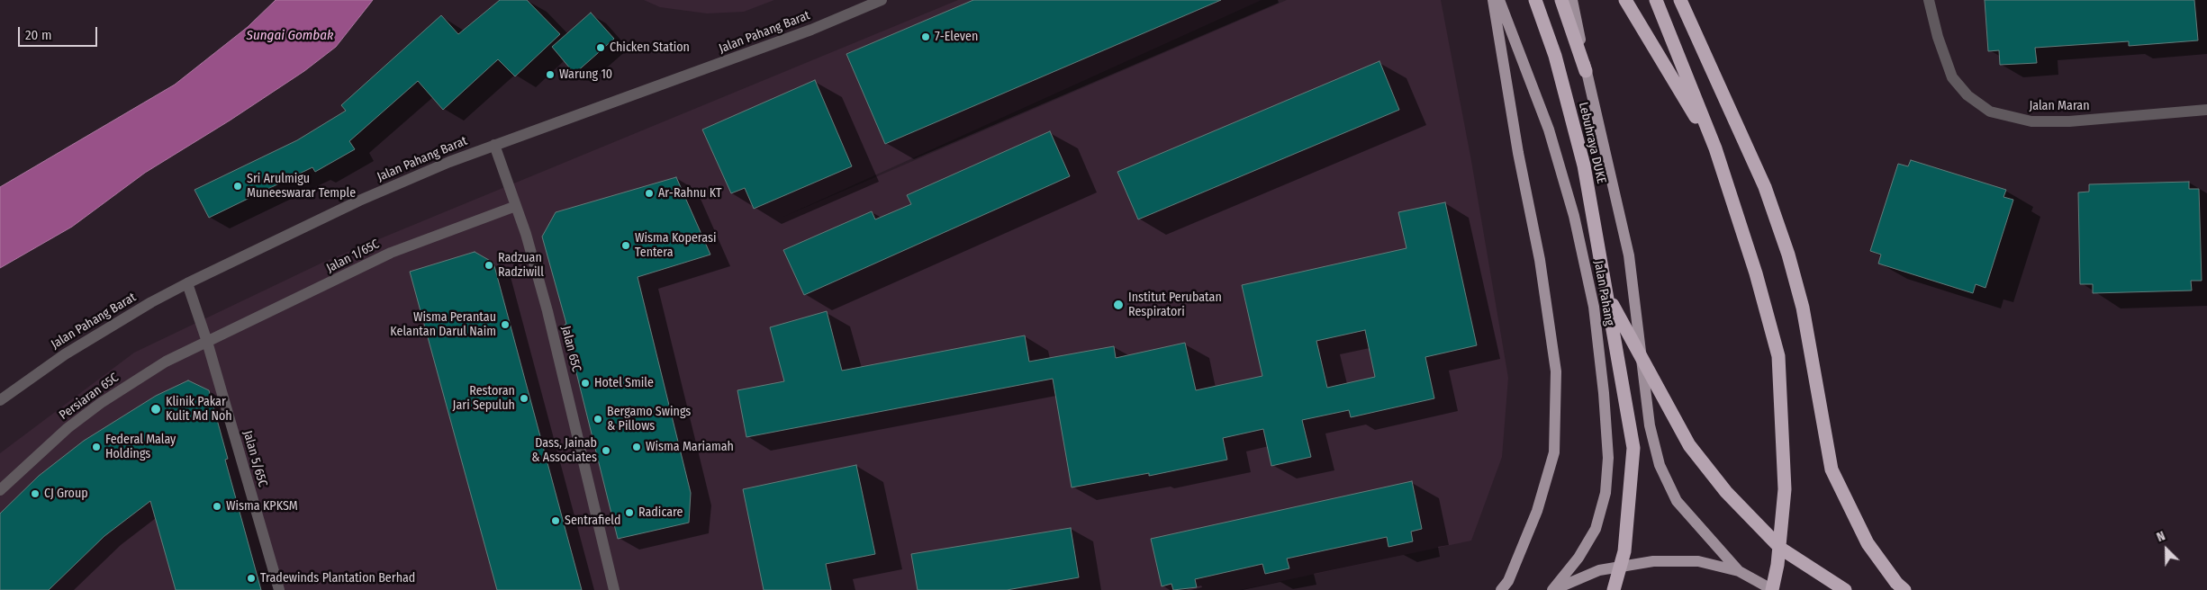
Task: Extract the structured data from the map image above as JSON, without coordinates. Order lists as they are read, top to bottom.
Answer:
{
  "streets": {
    "highway": ["Lebuhraya DUKE"],
    "main road": ["Jalan Pahang"],
    "street": [
      "Jalan Pahang Barat",
      "Jalan Maran",
      "Jalan 1/65C",
      "Jalan 65C",
      "Persiaran 65C",
      "Jalan 5/65C"
    ]
  },
  "crossings": [
    ["Jalan Pahang Barat", "Jalan 65C"],
    ["Jalan Pahang Barat", "Jalan 5/65C"],
    ["Jalan 1/65C", "Jalan 65C"],
    ["Jalan 1/65C", "Persiaran 65C"],
    ["Jalan 1/65C", "Jalan 5/65C"],
    ["Persiaran 65C", "Jalan 5/65C"]
  ],
  "water": ["Sungai Gombak"],
  "places": [
    "7-Eleven",
    "Chicken Station",
    "Warung 10",
    "Sri Arulmigu Muneeswarar Temple",
    "Ar-Rahnu KT",
    "Wisma Koperasi Tentera",
    "Radzuan Radziwill",
    "Institut Perubatan Respiratori",
    "Wisma Perantau Kelantan Darul Naim",
    "Hotel Smile",
    "Restoran Jari Sepuluh",
    "Klinik Pakar Kulit Md Noh",
    "Bergamo Swings & Pillows",
    "Federal Malay Holdings",
    "Wisma Mariamah",
    "Dass, Jainab & Associates",
    "CJ Group",
    "Wisma KPKSM",
    "Radicare",
    "Sentrafield",
    "Tradewinds Plantation Berhad"
  ],
  "scale_bar": "20 m",
  "north": "top left"
}
